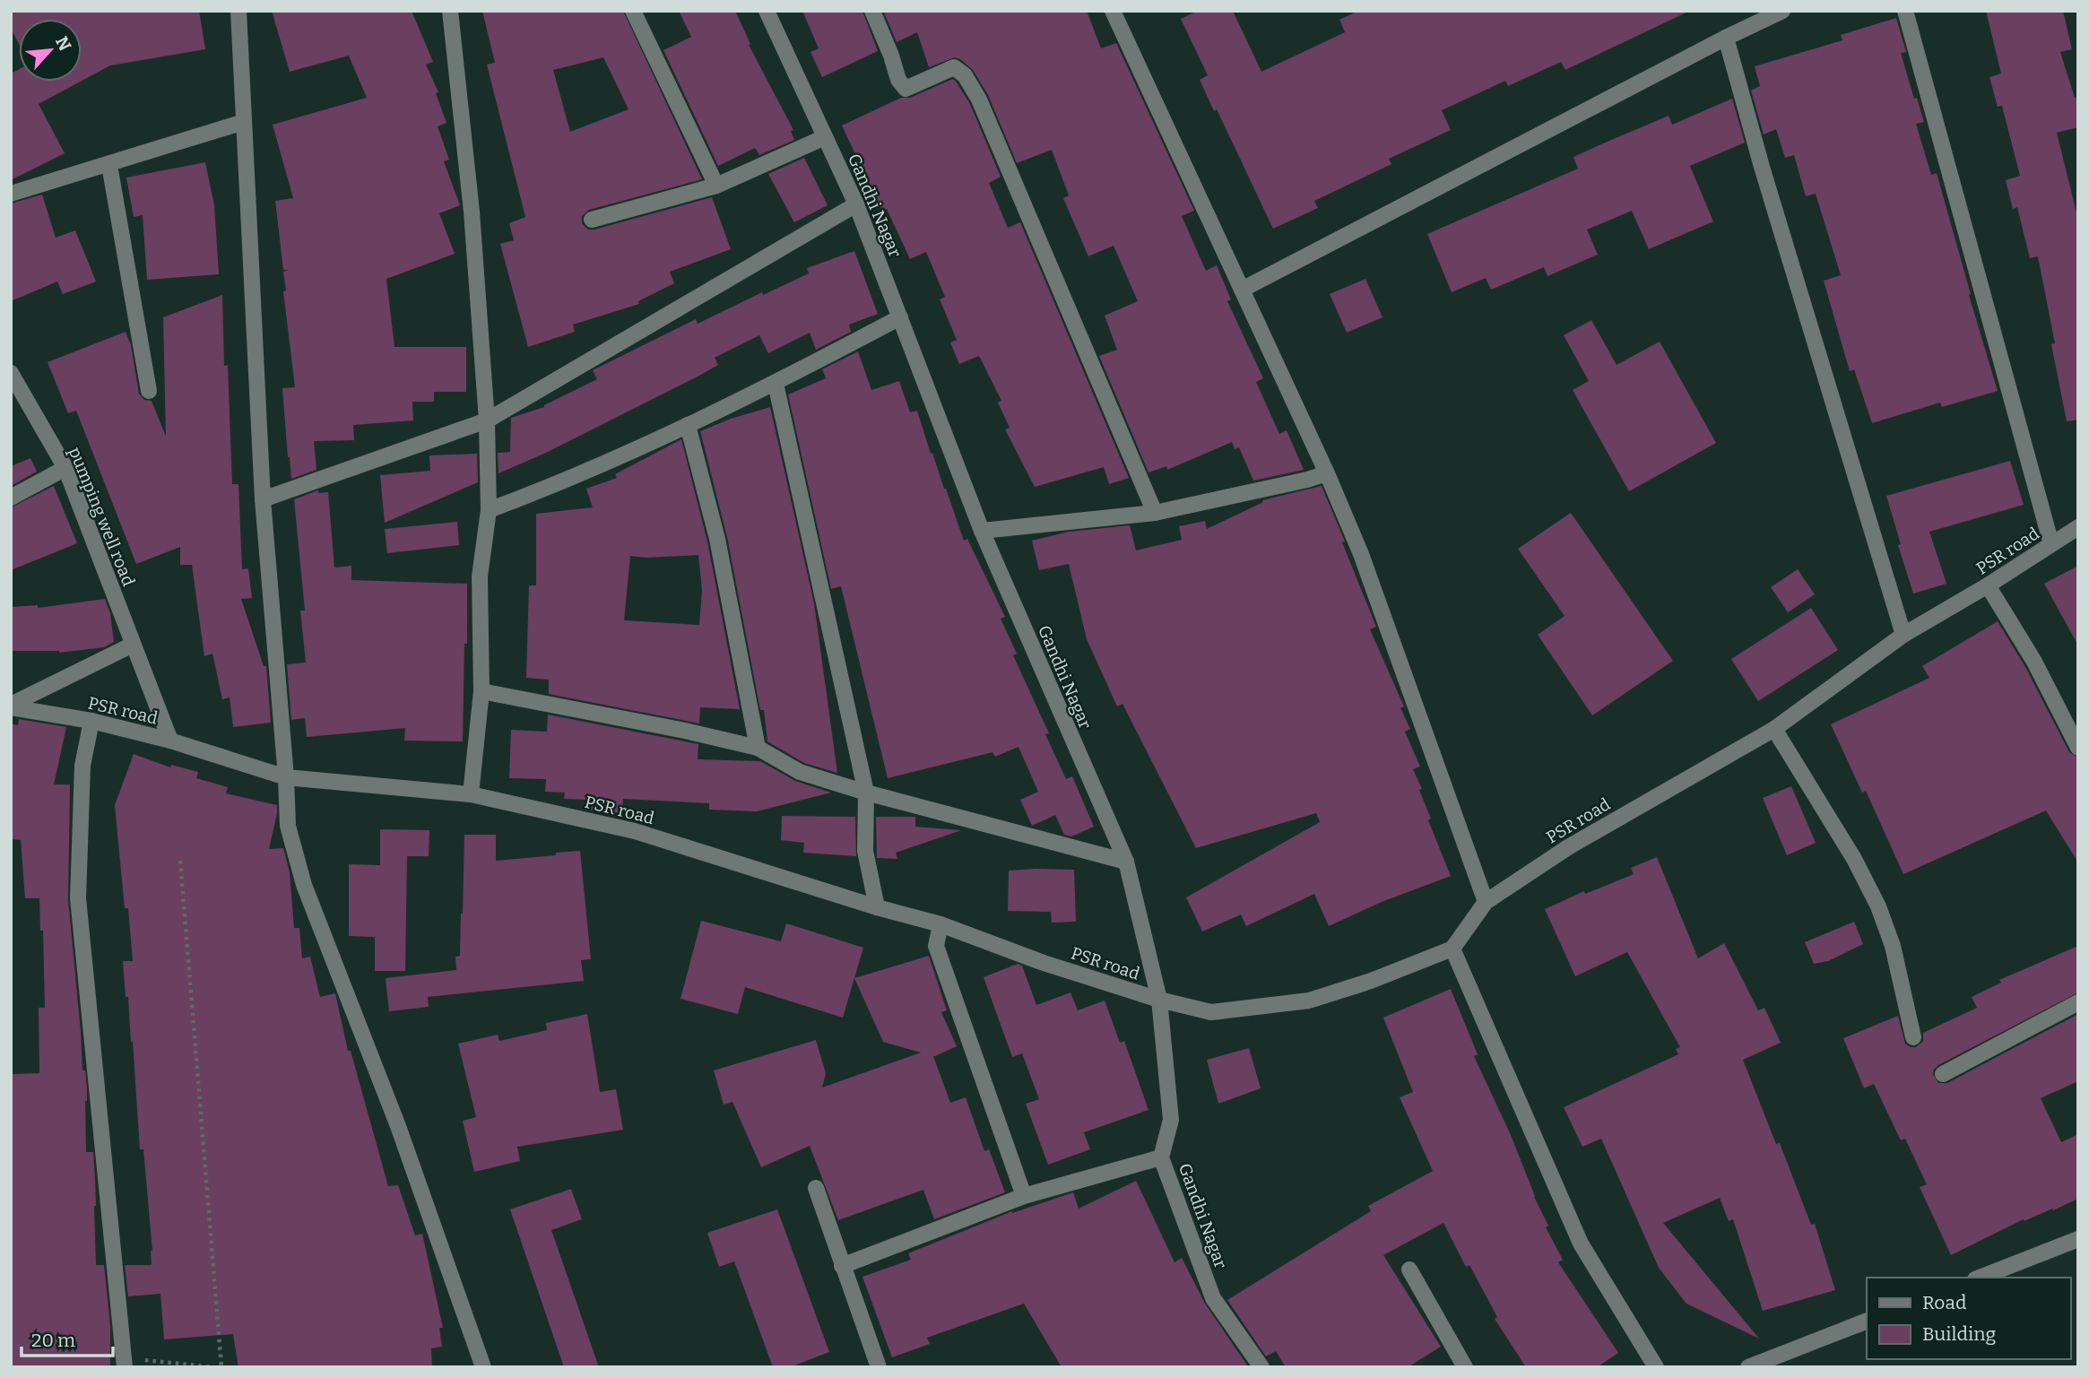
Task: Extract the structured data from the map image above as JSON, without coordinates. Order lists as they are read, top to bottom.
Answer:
{
  "streets": {
    "street": ["Gandhi Nagar", "pumping well road", "PSR road"]
  },
  "crossings": [
    ["Gandhi Nagar", "PSR road"],
    ["pumping well road", "PSR road"]
  ],
  "legend": ["Road", "Building"],
  "scale_bar": "20 m",
  "north": "top right"
}
